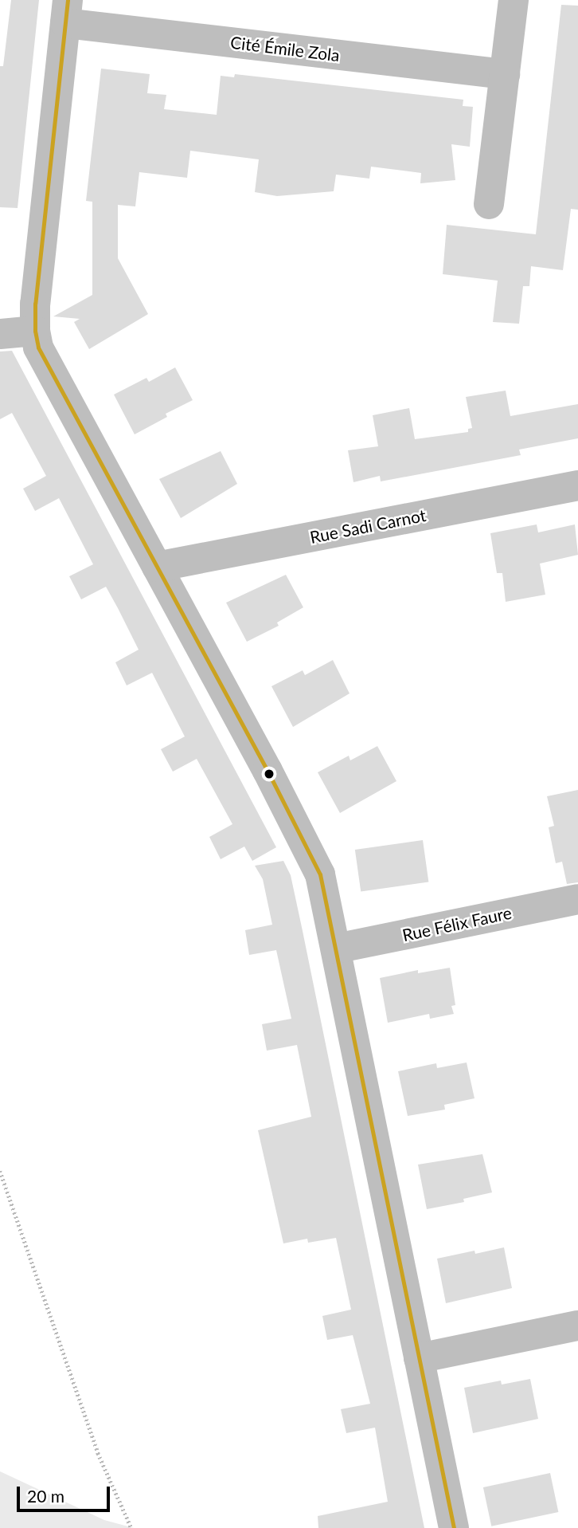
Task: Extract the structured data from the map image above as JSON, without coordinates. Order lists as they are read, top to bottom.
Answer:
{
  "streets": {
    "street": ["Cité Émile Zola", "Rue Sadi Carnot", "Rue Félix Faure"]
  },
  "scale_bar": "20 m"
}
